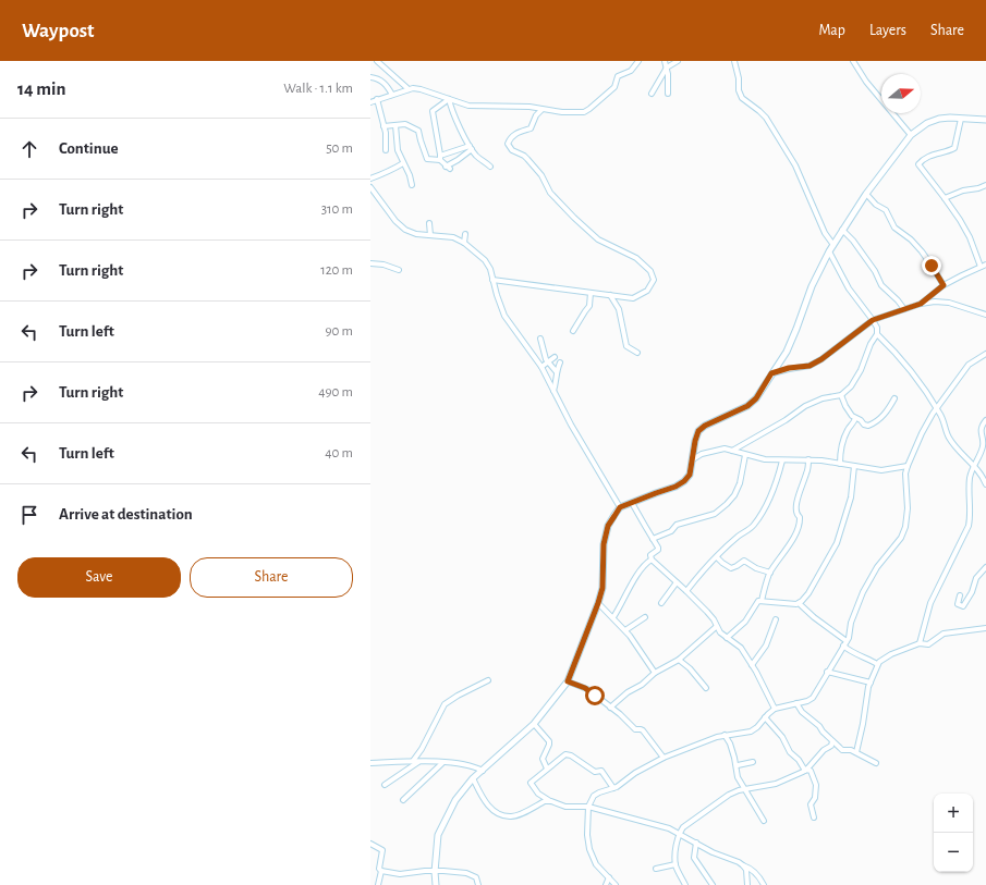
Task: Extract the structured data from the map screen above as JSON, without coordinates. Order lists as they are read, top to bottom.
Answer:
{
  "north": "right",
  "page": {
    "header": "Waypost",
    "nav": ["Map", "Layers", "Share"],
    "heading": ["14 min", "Walk · 1.1 km"],
    "list": [
      ["Continue", "50 m"],
      ["Turn right", "310 m"],
      ["Turn right", "120 m"],
      ["Turn left", "90 m"],
      ["Turn right", "490 m"],
      ["Turn left", "40 m"],
      "Arrive at destination"
    ],
    "buttons": ["Save", "Share"],
    "map_buttons": ["+", "−"]
  }
}
